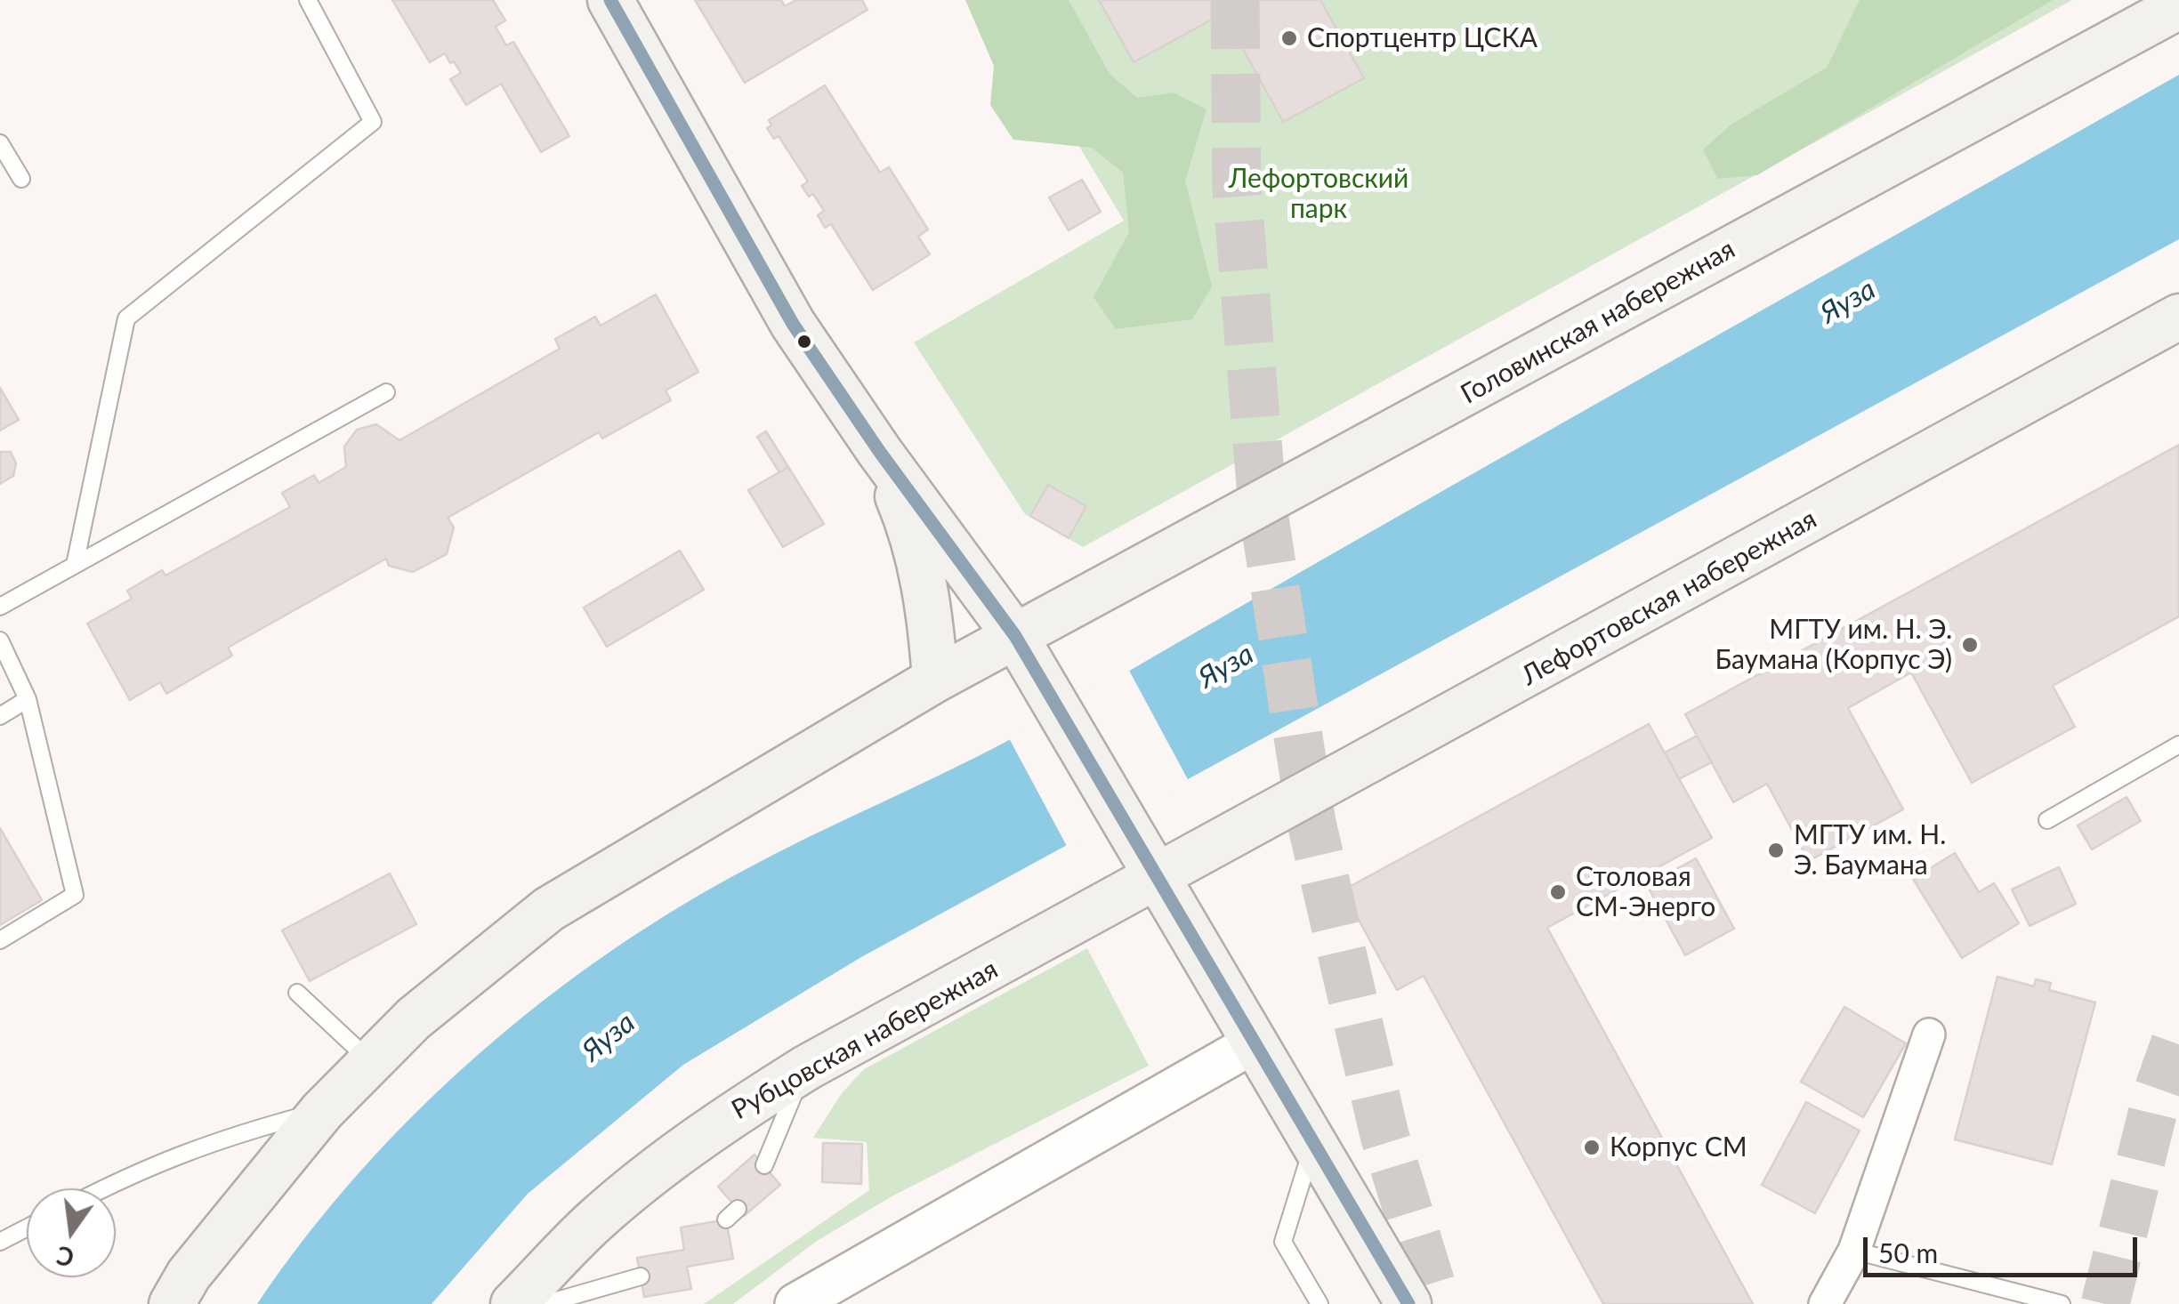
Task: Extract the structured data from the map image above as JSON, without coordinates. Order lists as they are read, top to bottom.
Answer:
{
  "streets": {
    "main road": ["Головинская набережная", "Лефортовская набережная", "Рубцовская набережная"]
  },
  "crossings": [
    ["Лефортовская набережная", "Рубцовская набережная"]
  ],
  "water": ["Яуза"],
  "parks": ["Лефортовский парк"],
  "places": [
    "Спортцентр ЦСКА",
    "МГТУ им. Н. Э. Баумана (Корпус Э)",
    "МГТУ им. Н. Э. Баумана",
    "Столовая СМ-Энерго",
    "Корпус СМ"
  ],
  "scale_bar": "50 m",
  "north": "bottom"
}
